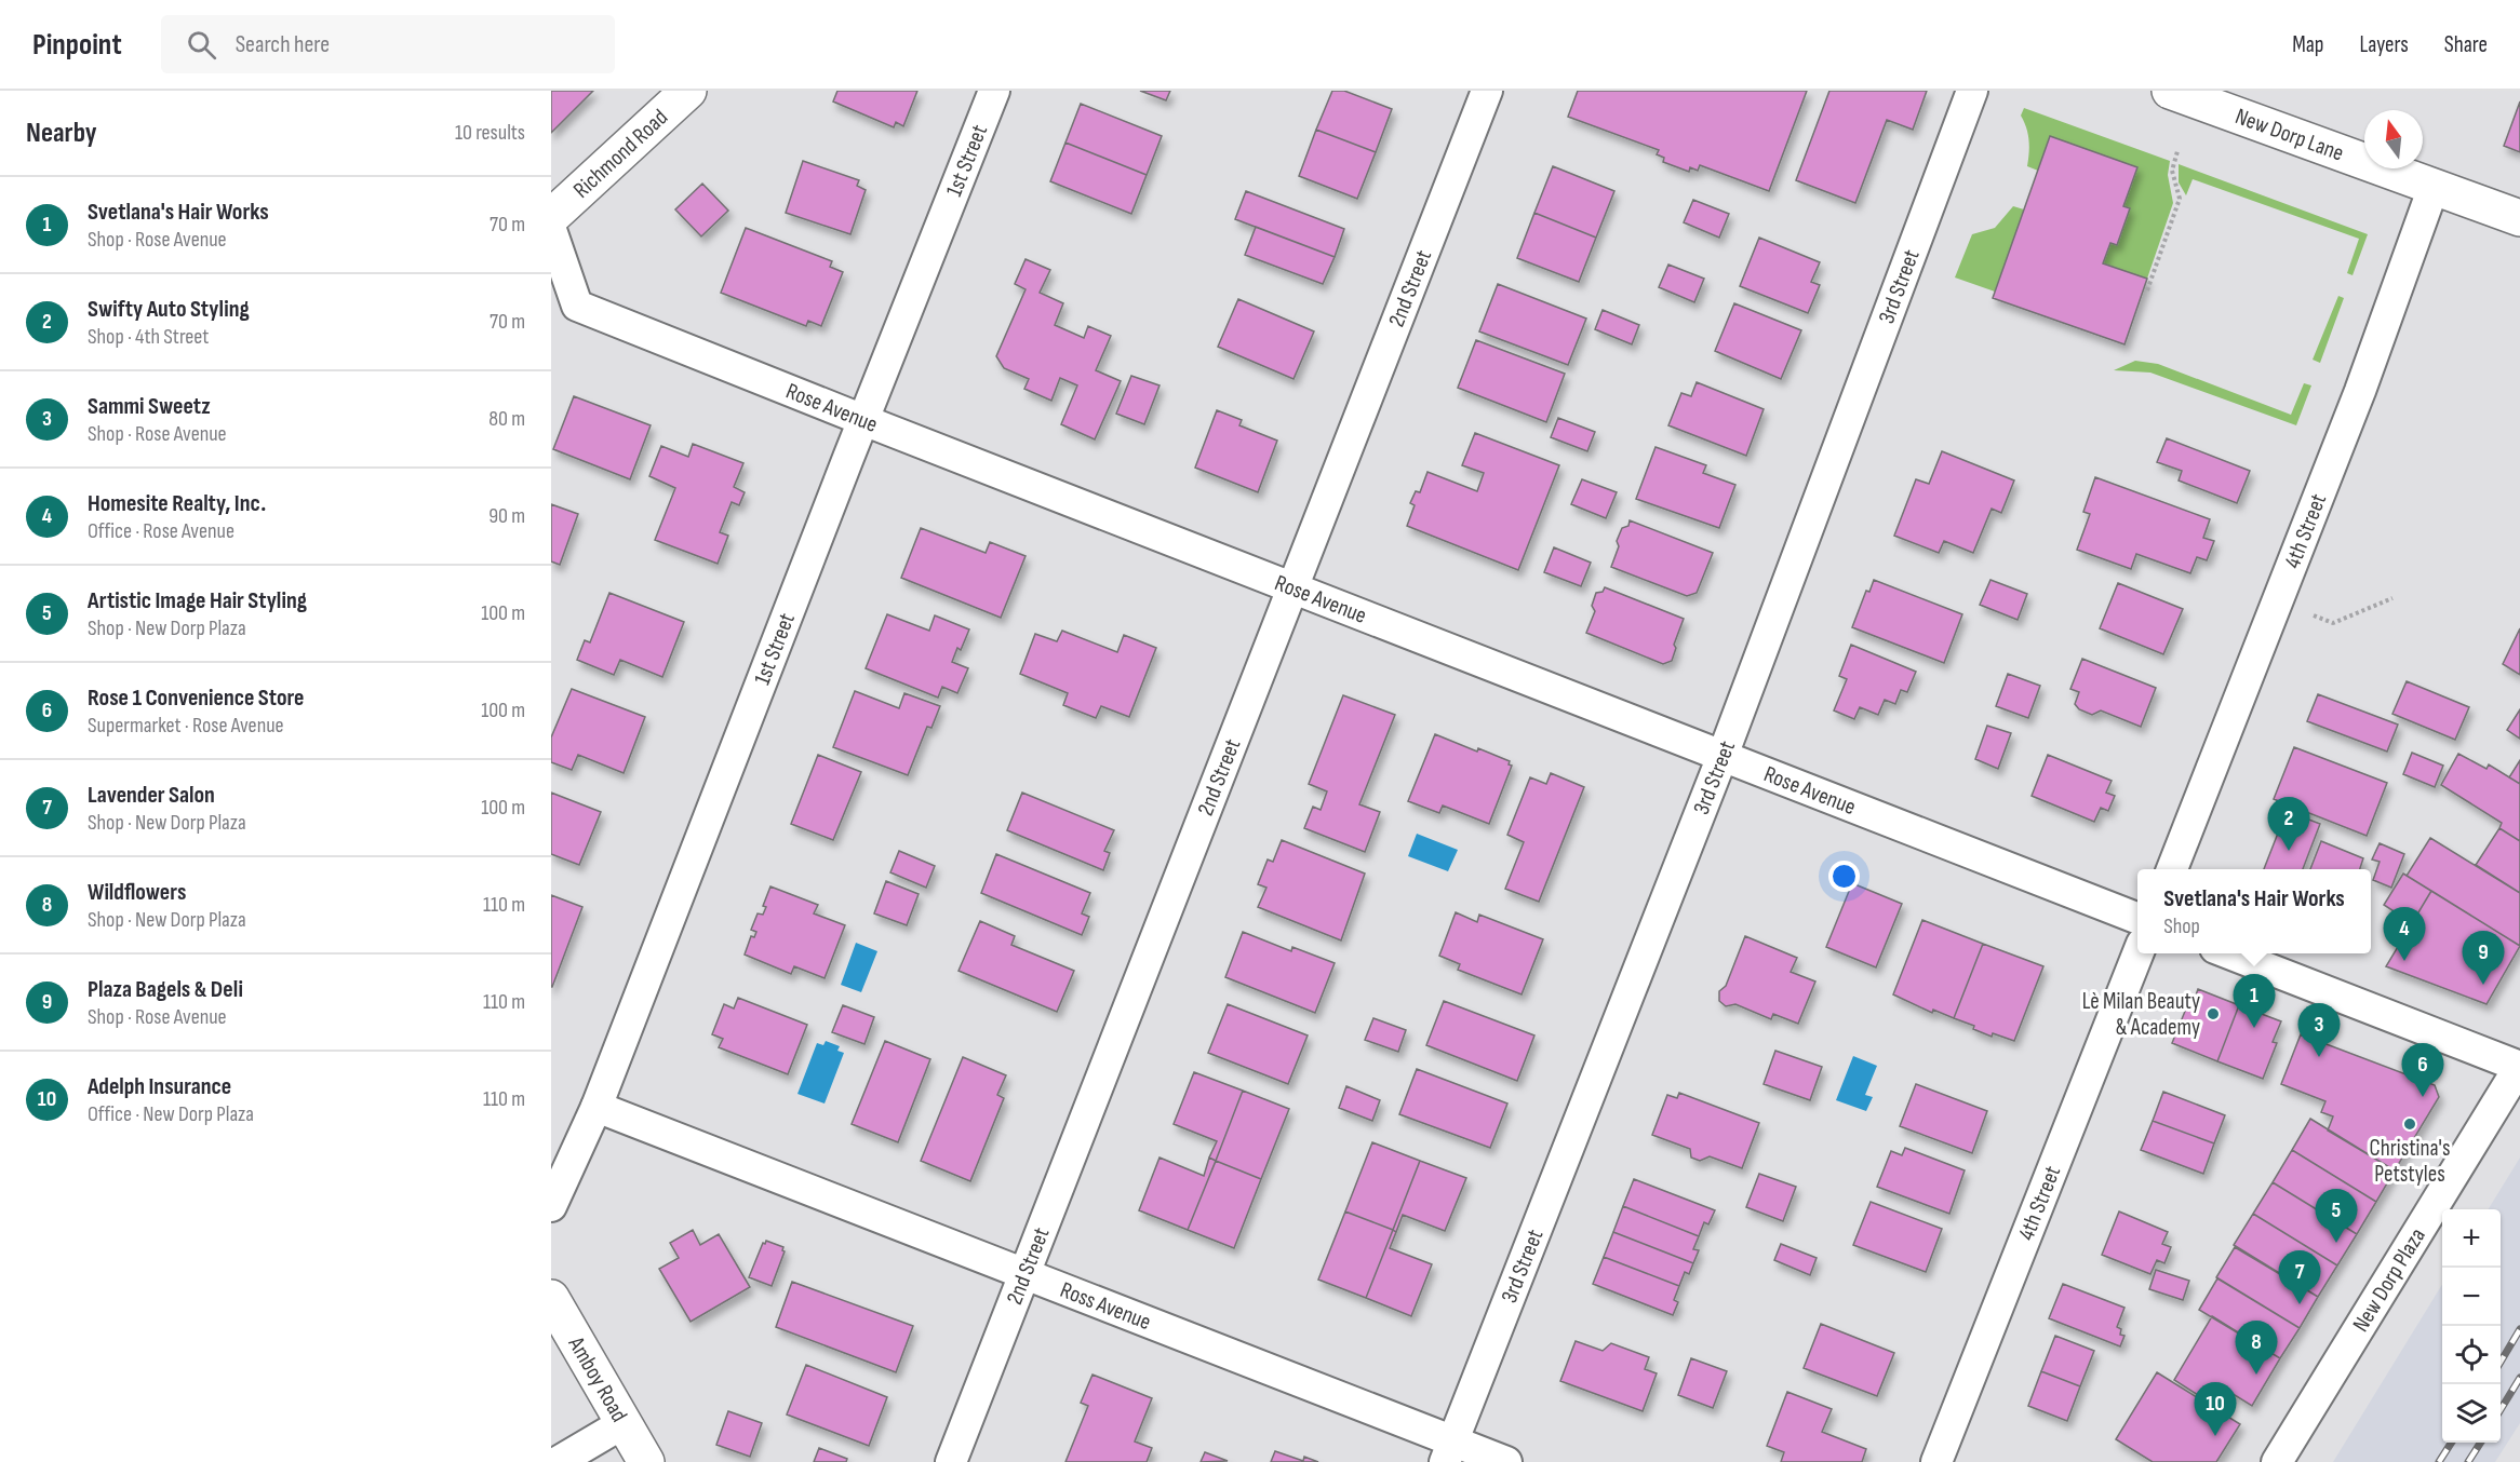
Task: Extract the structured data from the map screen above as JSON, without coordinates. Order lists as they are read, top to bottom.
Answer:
{
  "streets": {
    "main road": ["New Dorp Lane", "Richmond Road", "Amboy Road"],
    "street": [
      "1st Street",
      "2nd Street",
      "3rd Street",
      "Rose Avenue",
      "4th Street",
      "New Dorp Plaza",
      "Ross Avenue"
    ]
  },
  "crossings": [
    ["New Dorp Lane", "4th Street"],
    ["1st Street", "Rose Avenue"],
    ["1st Street", "Ross Avenue"],
    ["2nd Street", "Rose Avenue"],
    ["2nd Street", "Ross Avenue"],
    ["3rd Street", "Rose Avenue"],
    ["3rd Street", "Ross Avenue"]
  ],
  "places": ["Lè Milan Beauty & Academy", "Christina's Petstyles"],
  "north": "top",
  "page": {
    "header": "Pinpoint",
    "search": "Search here",
    "nav": ["Map", "Layers", "Share"],
    "heading": ["Nearby", "10 results"],
    "list": [
      {
        "mark": "1",
        "name": "Svetlana's Hair Works",
        "note": "Shop · Rose Avenue",
        "value": "70 m"
      },
      {
        "mark": "2",
        "name": "Swifty Auto Styling",
        "note": "Shop · 4th Street",
        "value": "70 m"
      },
      {
        "mark": "3",
        "name": "Sammi Sweetz",
        "note": "Shop · Rose Avenue",
        "value": "80 m"
      },
      {
        "mark": "4",
        "name": "Homesite Realty, Inc.",
        "note": "Office · Rose Avenue",
        "value": "90 m"
      },
      {
        "mark": "5",
        "name": "Artistic Image Hair Styling",
        "note": "Shop · New Dorp Plaza",
        "value": "100 m"
      },
      {
        "mark": "6",
        "name": "Rose 1 Convenience Store",
        "note": "Supermarket · Rose Avenue",
        "value": "100 m"
      },
      {
        "mark": "7",
        "name": "Lavender Salon",
        "note": "Shop · New Dorp Plaza",
        "value": "100 m"
      },
      {
        "mark": "8",
        "name": "Wildflowers",
        "note": "Shop · New Dorp Plaza",
        "value": "110 m"
      },
      {
        "mark": "9",
        "name": "Plaza Bagels & Deli",
        "note": "Shop · Rose Avenue",
        "value": "110 m"
      },
      {
        "mark": "10",
        "name": "Adelph Insurance",
        "note": "Office · New Dorp Plaza",
        "value": "110 m"
      }
    ],
    "pins": [
      "2",
      "4",
      "9",
      "1",
      "3",
      "6",
      "5",
      "7",
      "8",
      "10"
    ],
    "popup": ["Svetlana's Hair Works", "Shop"],
    "map_buttons": ["+", "−"]
  }
}
